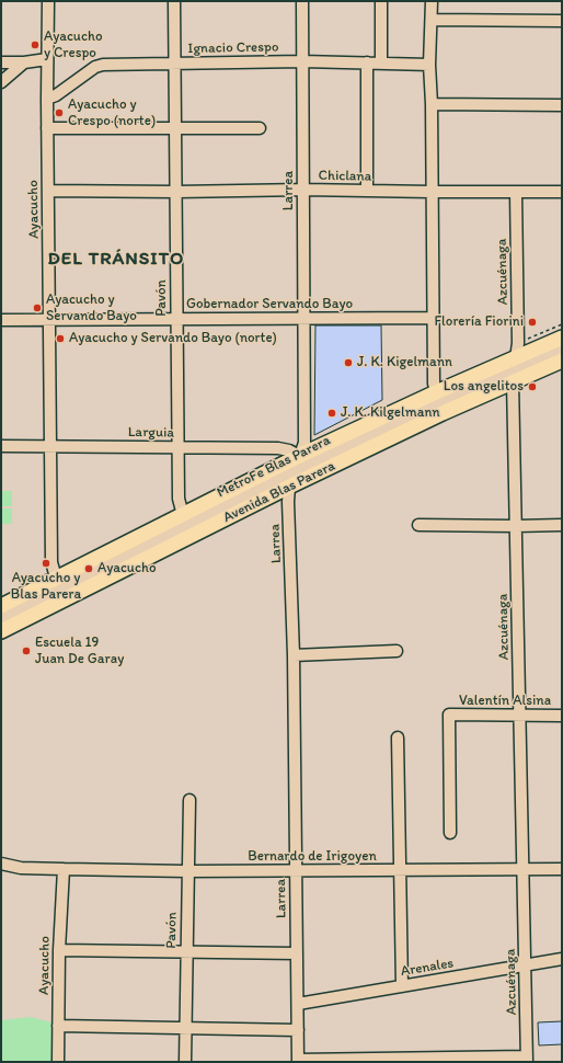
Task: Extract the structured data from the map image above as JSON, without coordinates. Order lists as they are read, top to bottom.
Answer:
{
  "streets": {
    "main road": ["Avenida Blas Parera"],
    "street": [
      "Ignacio Crespo",
      "Chiclana",
      "Larrea",
      "Ayacucho",
      "Azcuénaga",
      "Pavón",
      "Gobernador Servando Bayo",
      "Larguia",
      "MetroFe Blas Parera",
      "Valentín Alsina",
      "Bernardo de Irigoyen",
      "Arenales"
    ]
  },
  "crossings": [
    ["Ignacio Crespo", "Larrea"],
    ["Ignacio Crespo", "Ayacucho"],
    ["Ignacio Crespo", "Pavón"],
    ["Chiclana", "Larrea"],
    ["Chiclana", "Ayacucho"],
    ["Chiclana", "Azcuénaga"],
    ["Chiclana", "Pavón"],
    ["Larrea", "Gobernador Servando Bayo"],
    ["Larrea", "Larguia"],
    ["Larrea", "MetroFe Blas Parera"],
    ["Larrea", "Avenida Blas Parera"],
    ["Larrea", "Bernardo de Irigoyen"],
    ["Larrea", "Arenales"],
    ["Ayacucho", "Gobernador Servando Bayo"],
    ["Ayacucho", "Larguia"],
    ["Ayacucho", "MetroFe Blas Parera"],
    ["Ayacucho", "Avenida Blas Parera"],
    ["Ayacucho", "Bernardo de Irigoyen"],
    ["Azcuénaga", "Avenida Blas Parera"],
    ["Azcuénaga", "Valentín Alsina"],
    ["Azcuénaga", "Bernardo de Irigoyen"],
    ["Azcuénaga", "Arenales"],
    ["Pavón", "Gobernador Servando Bayo"],
    ["Pavón", "Larguia"],
    ["Pavón", "Avenida Blas Parera"],
    ["Pavón", "Bernardo de Irigoyen"],
    ["Larguia", "Avenida Blas Parera"],
    ["MetroFe Blas Parera", "Avenida Blas Parera"]
  ],
  "districts": ["DEL TRÁNSITO"],
  "places": [
    "Ayacucho y Crespo",
    "Ayacucho y Crespo (norte)",
    "Ayacucho y Servando Bayo",
    "Florería Fiorini",
    "Ayacucho y Servando Bayo (norte)",
    "J. K. Kigelmann",
    "Los angelitos",
    "J. K. Kilgelmann",
    "Ayacucho y Blas Parera",
    "Ayacucho",
    "Escuela 19 Juan De Garay"
  ]
}
